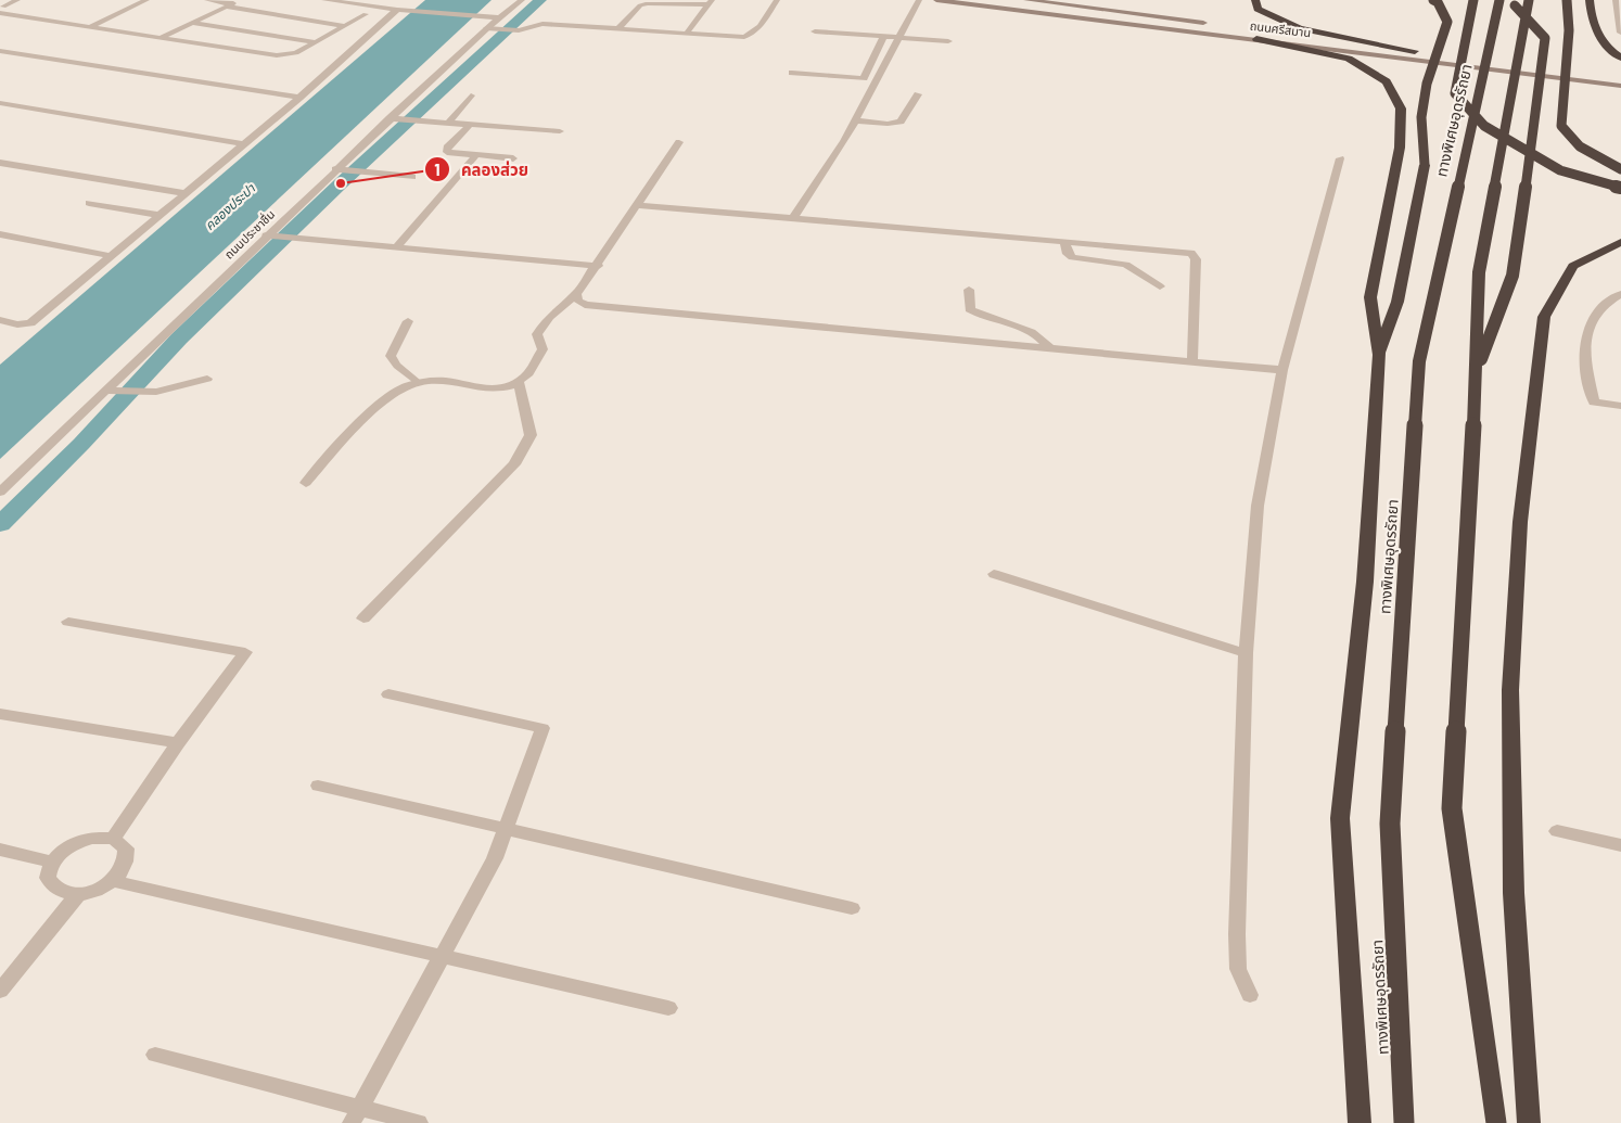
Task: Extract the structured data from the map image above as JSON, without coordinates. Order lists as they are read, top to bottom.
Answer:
{
  "streets": {
    "highway": ["ทางพิเศษอุดรรัถยา"],
    "main road": ["ถนนศรีสมาน"],
    "street": ["ถนนประชาชื่น"]
  },
  "water": ["คลองประปา"],
  "places": ["คลองส่วย"]
}
